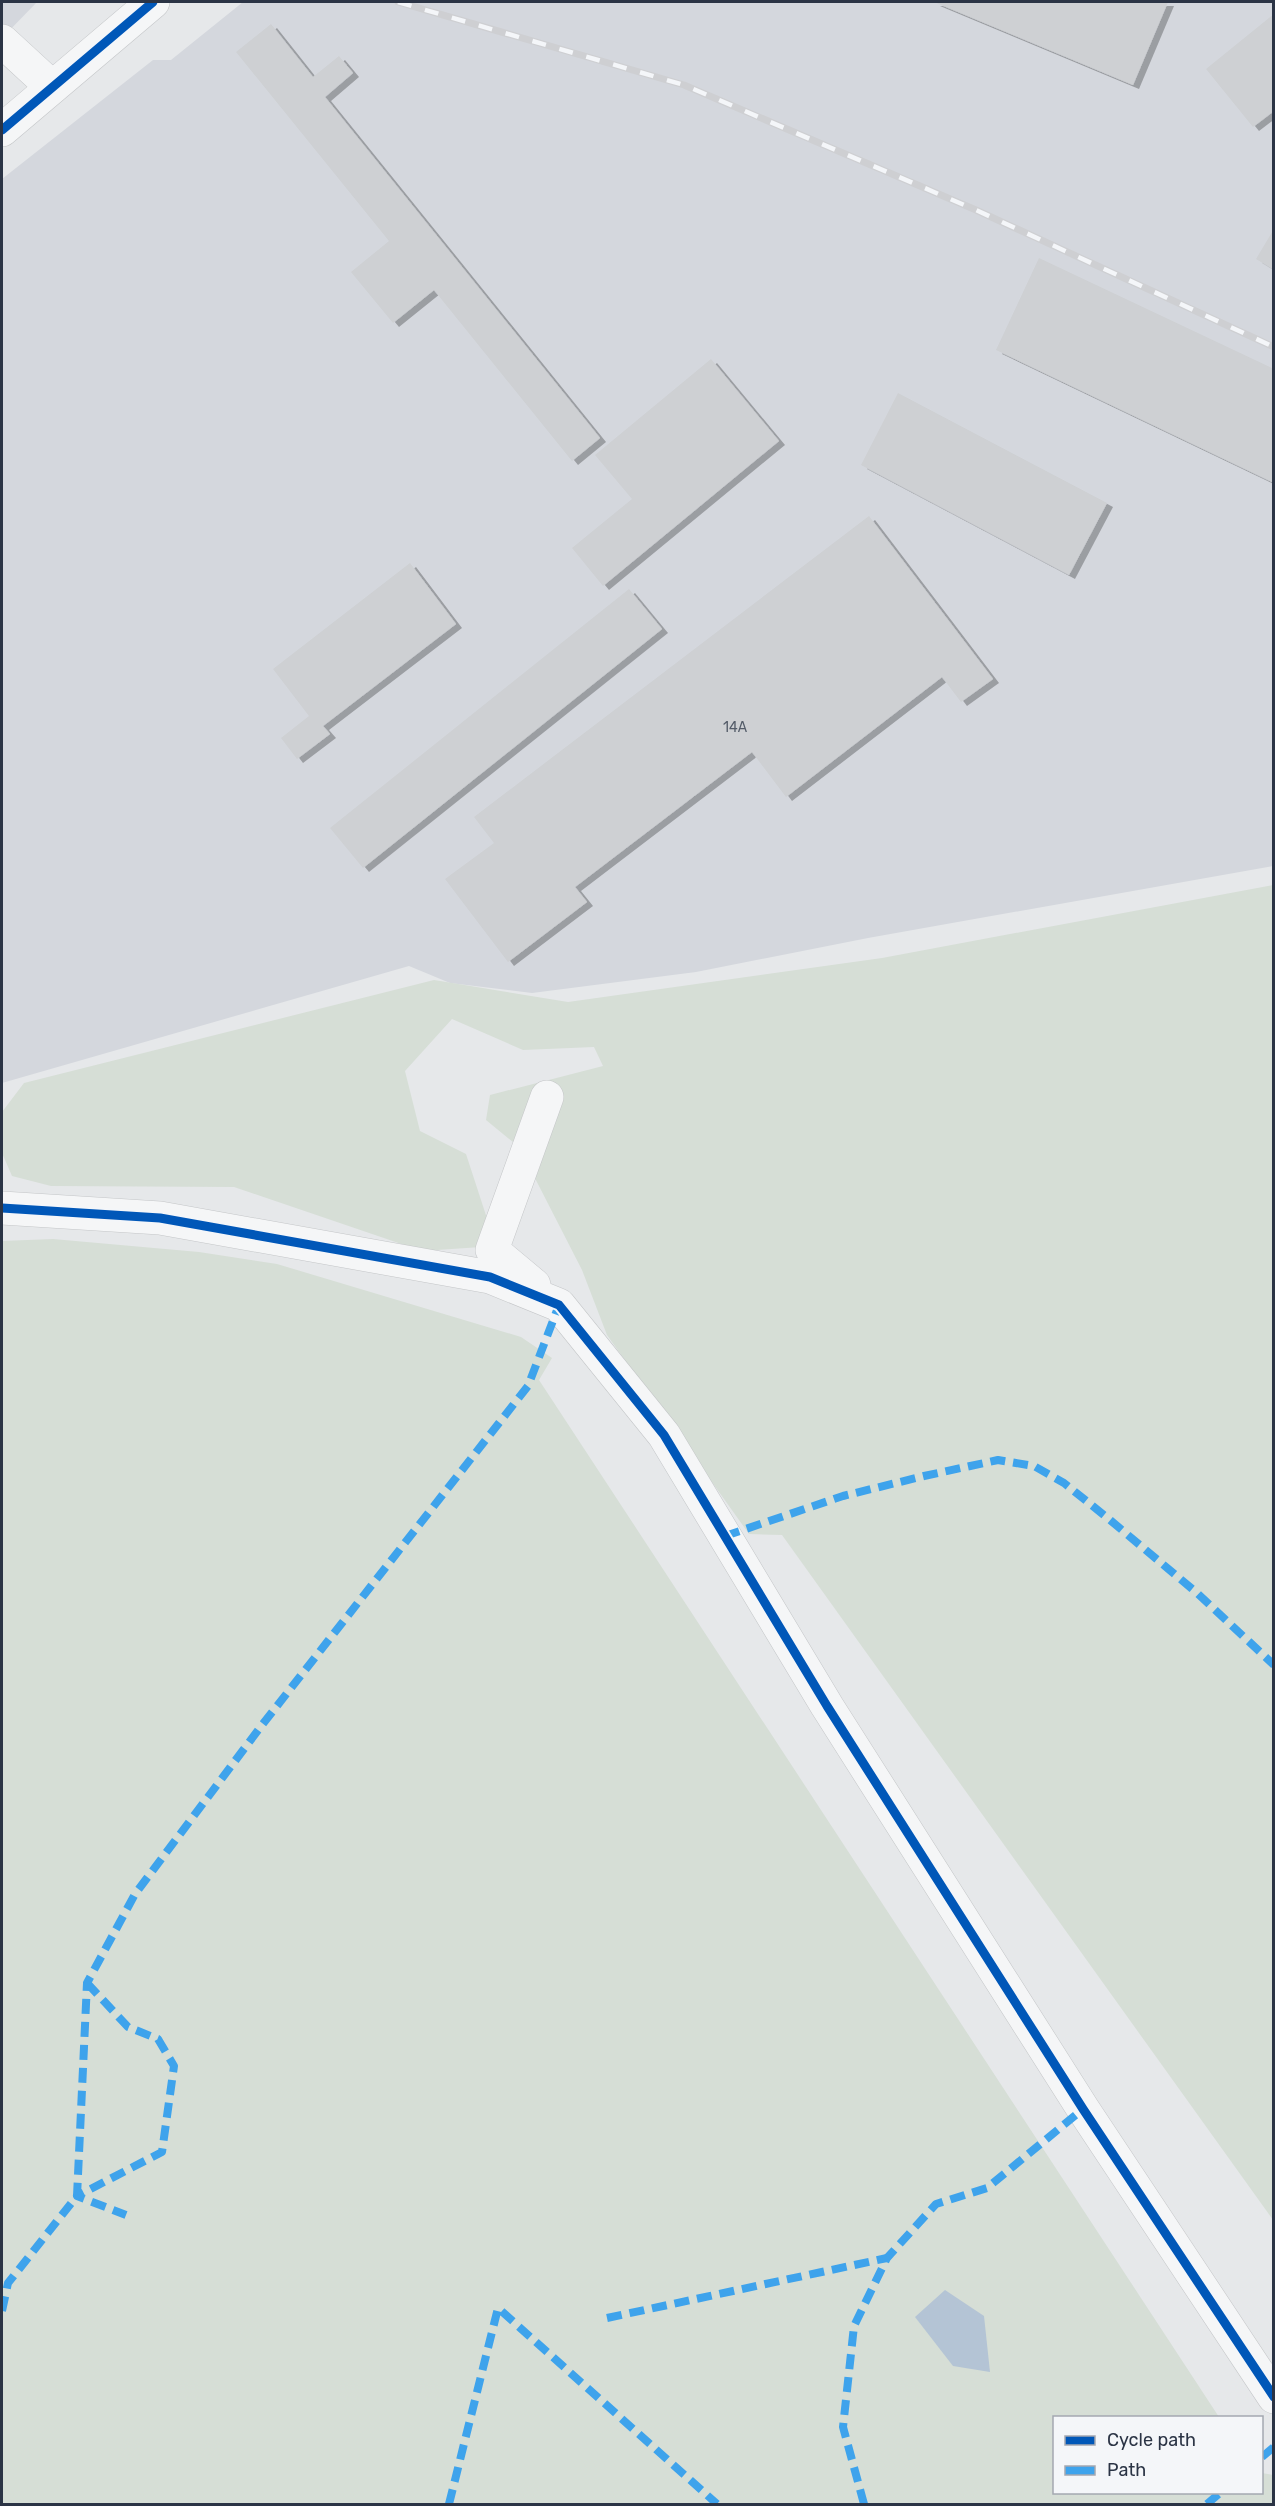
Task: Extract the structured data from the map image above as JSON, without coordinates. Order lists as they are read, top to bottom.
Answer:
{
  "house_numbers": ["14А"],
  "legend": ["Cycle path", "Path"]
}
